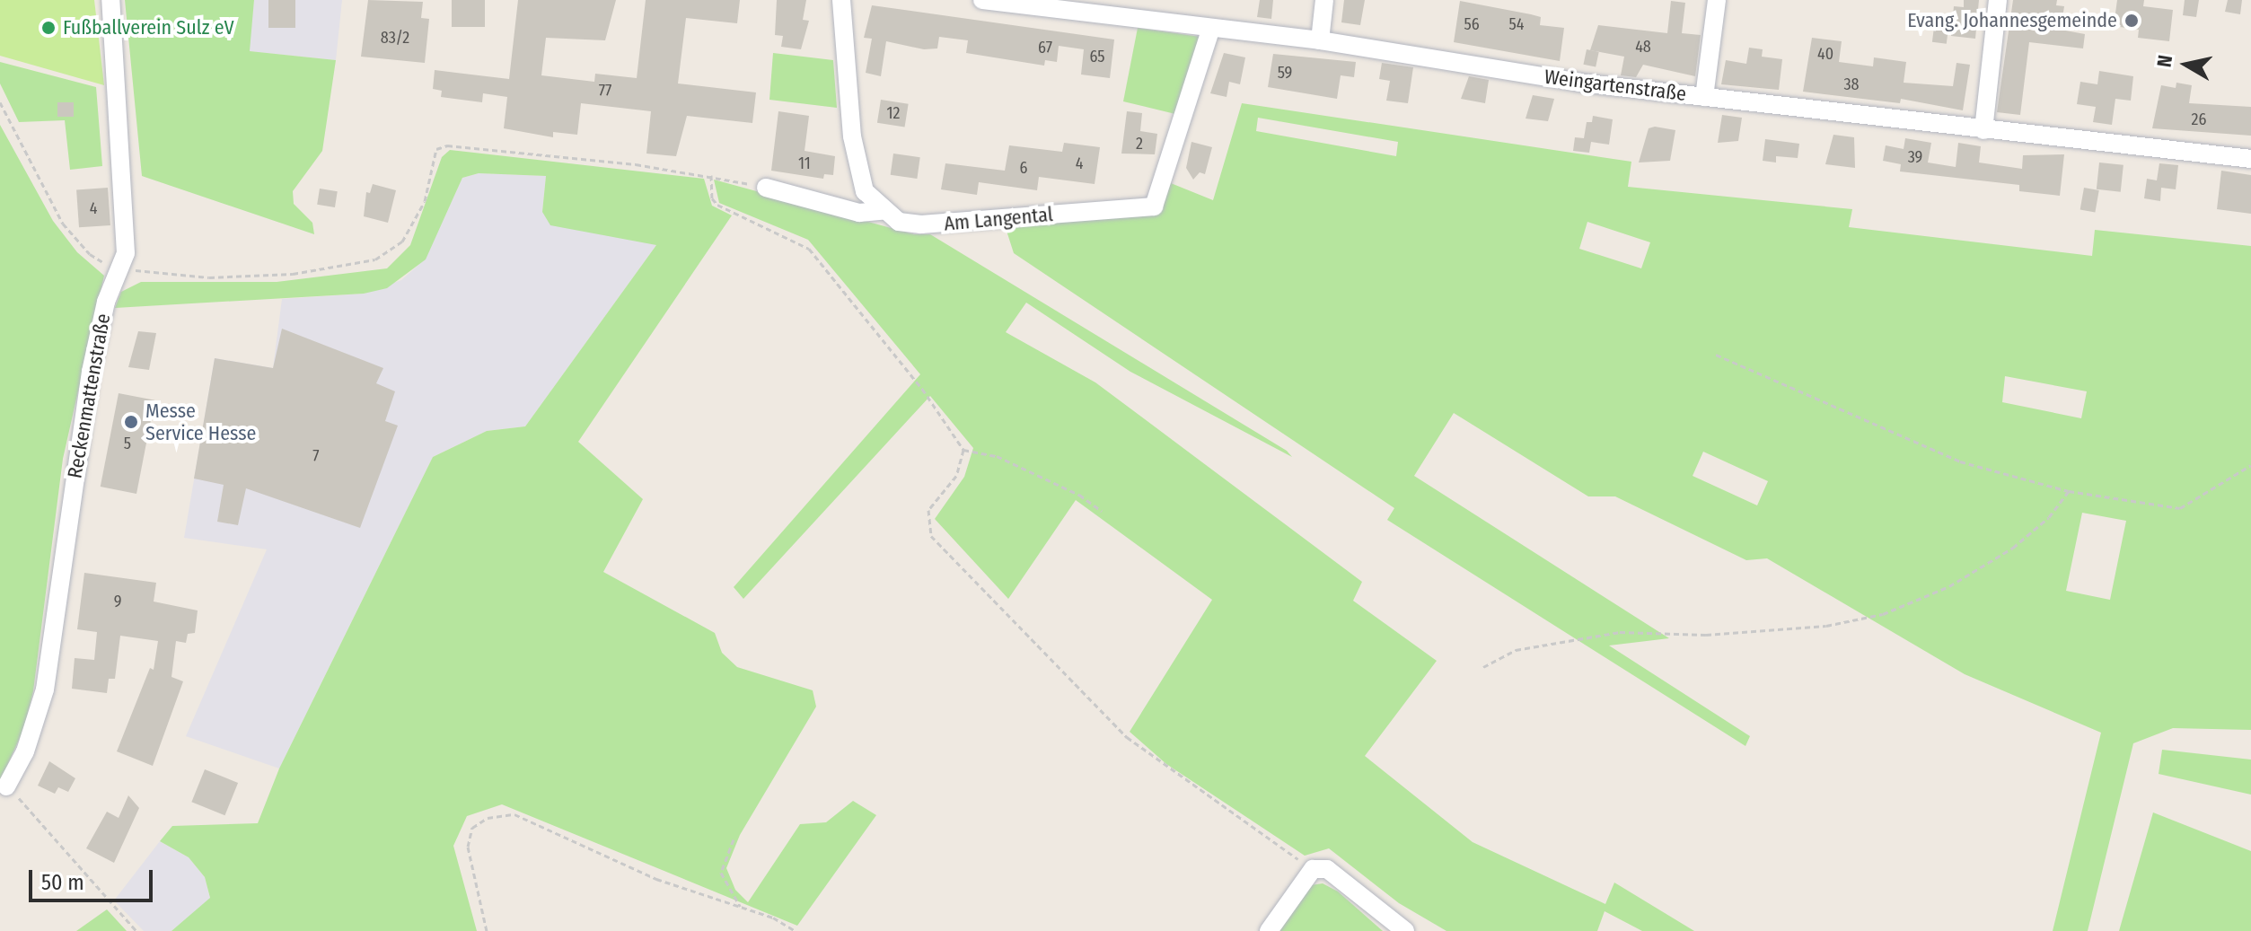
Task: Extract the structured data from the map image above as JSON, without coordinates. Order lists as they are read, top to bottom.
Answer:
{
  "streets": {
    "street": ["Weingartenstraße", "Am Langental", "Reckenmattenstraße"]
  },
  "crossings": [
    ["Weingartenstraße", "Am Langental"]
  ],
  "places": ["Evang. Johannesgemeinde", "Fußballverein Sulz eV", "Messe Service Hesse"],
  "house_numbers": [
    "56",
    "54",
    "83/2",
    "48",
    "67",
    "40",
    "65",
    "59",
    "38",
    "77",
    "12",
    "26",
    "2",
    "39",
    "11",
    "4",
    "6",
    "4",
    "5",
    "7",
    "9"
  ],
  "scale_bar": "50 m",
  "north": "left"
}
